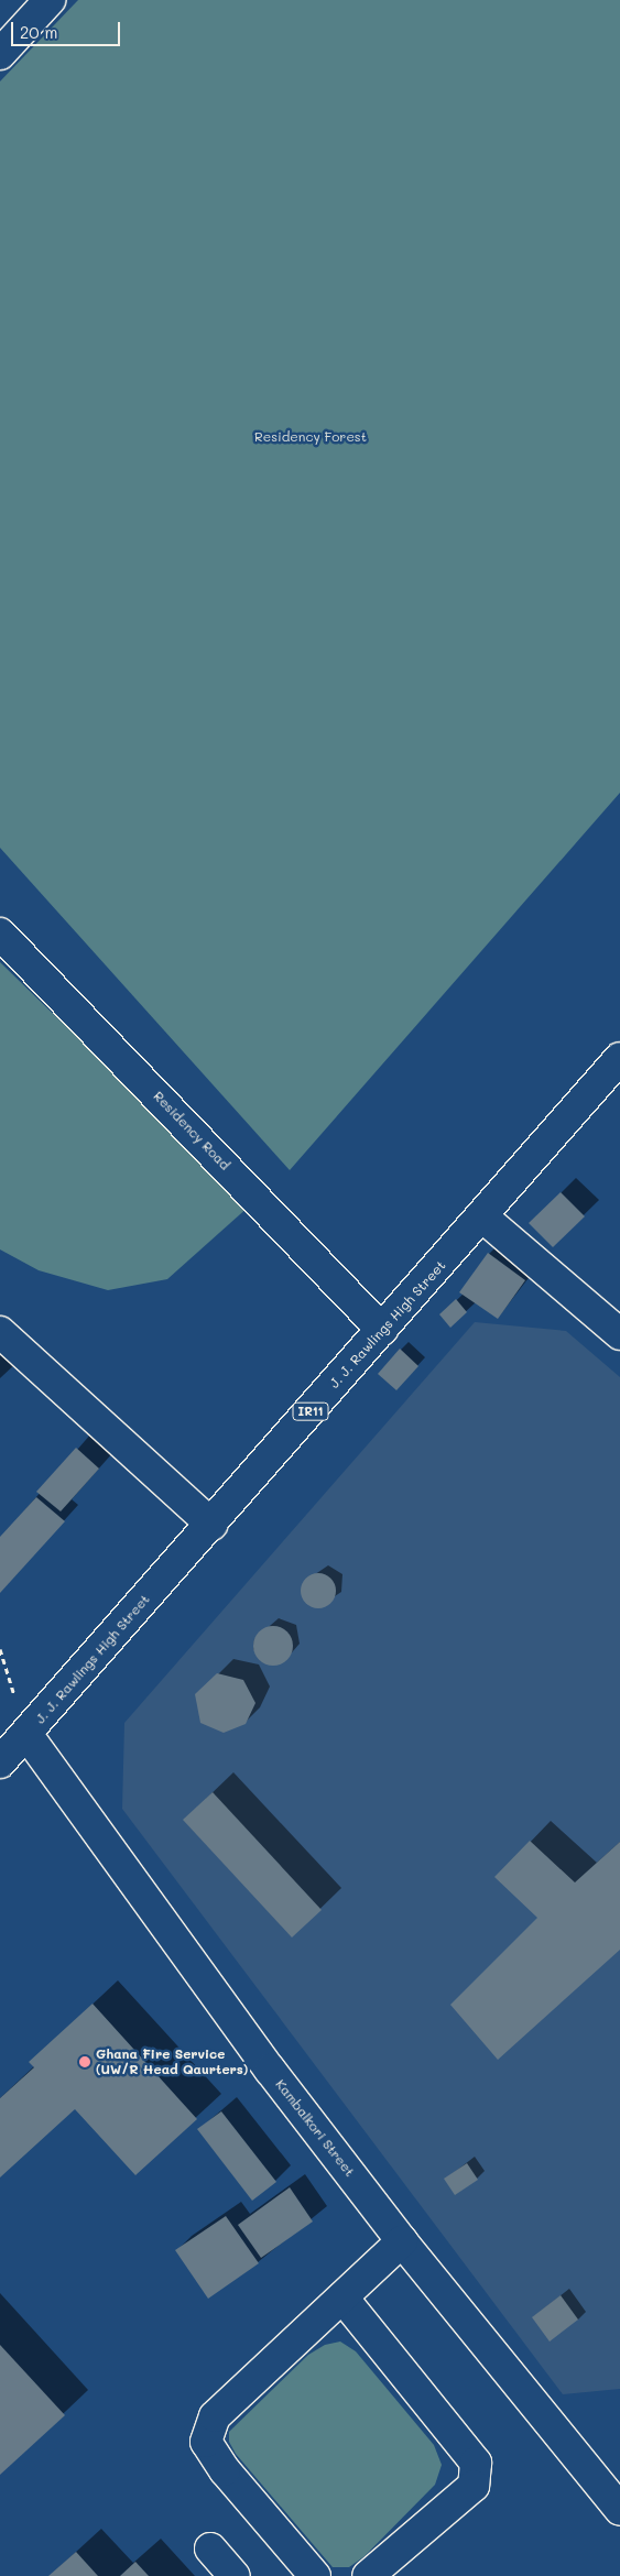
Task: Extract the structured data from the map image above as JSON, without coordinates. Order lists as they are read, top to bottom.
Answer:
{
  "streets": {
    "street": [
      "Residency Road",
      "J. J. Rawlings High Street",
      "IR11",
      "Kambalkori Street"
    ]
  },
  "crossings": [
    ["Residency Road", "J. J. Rawlings High Street"],
    ["J. J. Rawlings High Street", "Kambalkori Street"]
  ],
  "parks": ["Residency Forest"],
  "places": ["Ghana Fire Service (UW/R Head Qaurters)"],
  "scale_bar": "20 m"
}
